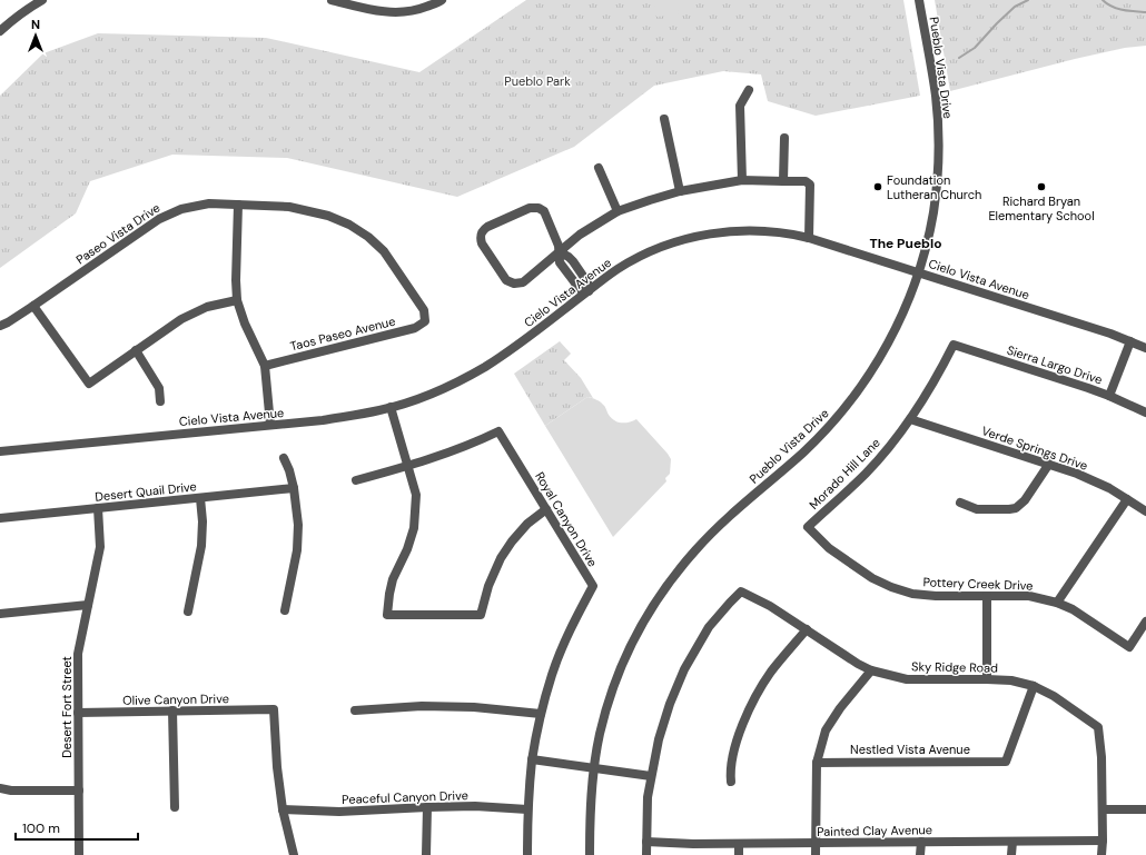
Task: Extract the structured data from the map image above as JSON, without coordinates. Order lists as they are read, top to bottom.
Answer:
{
  "streets": {
    "street": [
      "Pueblo Vista Drive",
      "Paseo Vista Drive",
      "Cielo Vista Avenue",
      "Taos Paseo Avenue",
      "Sierra Largo Drive",
      "Verde Springs Drive",
      "Morado Hill Lane",
      "Desert Quail Drive",
      "Royal Canyon Drive",
      "Pottery Creek Drive",
      "Sky Ridge Road",
      "Olive Canyon Drive",
      "Desert Fort Street",
      "Nestled Vista Avenue",
      "Peaceful Canyon Drive",
      "Painted Clay Avenue"
    ]
  },
  "crossings": [
    ["Pueblo Vista Drive", "Cielo Vista Avenue"],
    ["Paseo Vista Drive", "Taos Paseo Avenue"],
    ["Sierra Largo Drive", "Morado Hill Lane"],
    ["Verde Springs Drive", "Morado Hill Lane"],
    ["Morado Hill Lane", "Pottery Creek Drive"],
    ["Desert Quail Drive", "Desert Fort Street"],
    ["Royal Canyon Drive", "Peaceful Canyon Drive"],
    ["Sky Ridge Road", "Nestled Vista Avenue"],
    ["Olive Canyon Drive", "Desert Fort Street"],
    ["Olive Canyon Drive", "Peaceful Canyon Drive"]
  ],
  "districts": ["The Pueblo"],
  "parks": ["Pueblo Park"],
  "places": ["Foundation Lutheran Church", "Richard Bryan Elementary School"],
  "scale_bar": "100 m",
  "north": "top"
}
